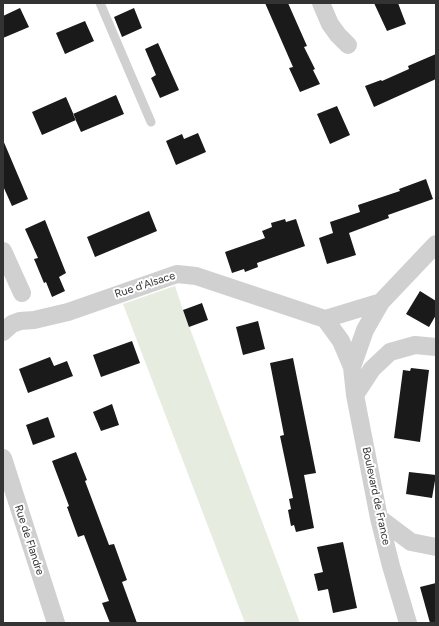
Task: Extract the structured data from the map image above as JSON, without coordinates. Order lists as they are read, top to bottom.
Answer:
{
  "streets": {
    "street": ["Rue d'Alsace", "Boulevard de France", "Rue de Flandre"]
  },
  "crossings": [
    ["Rue d'Alsace", "Boulevard de France"]
  ]
}
